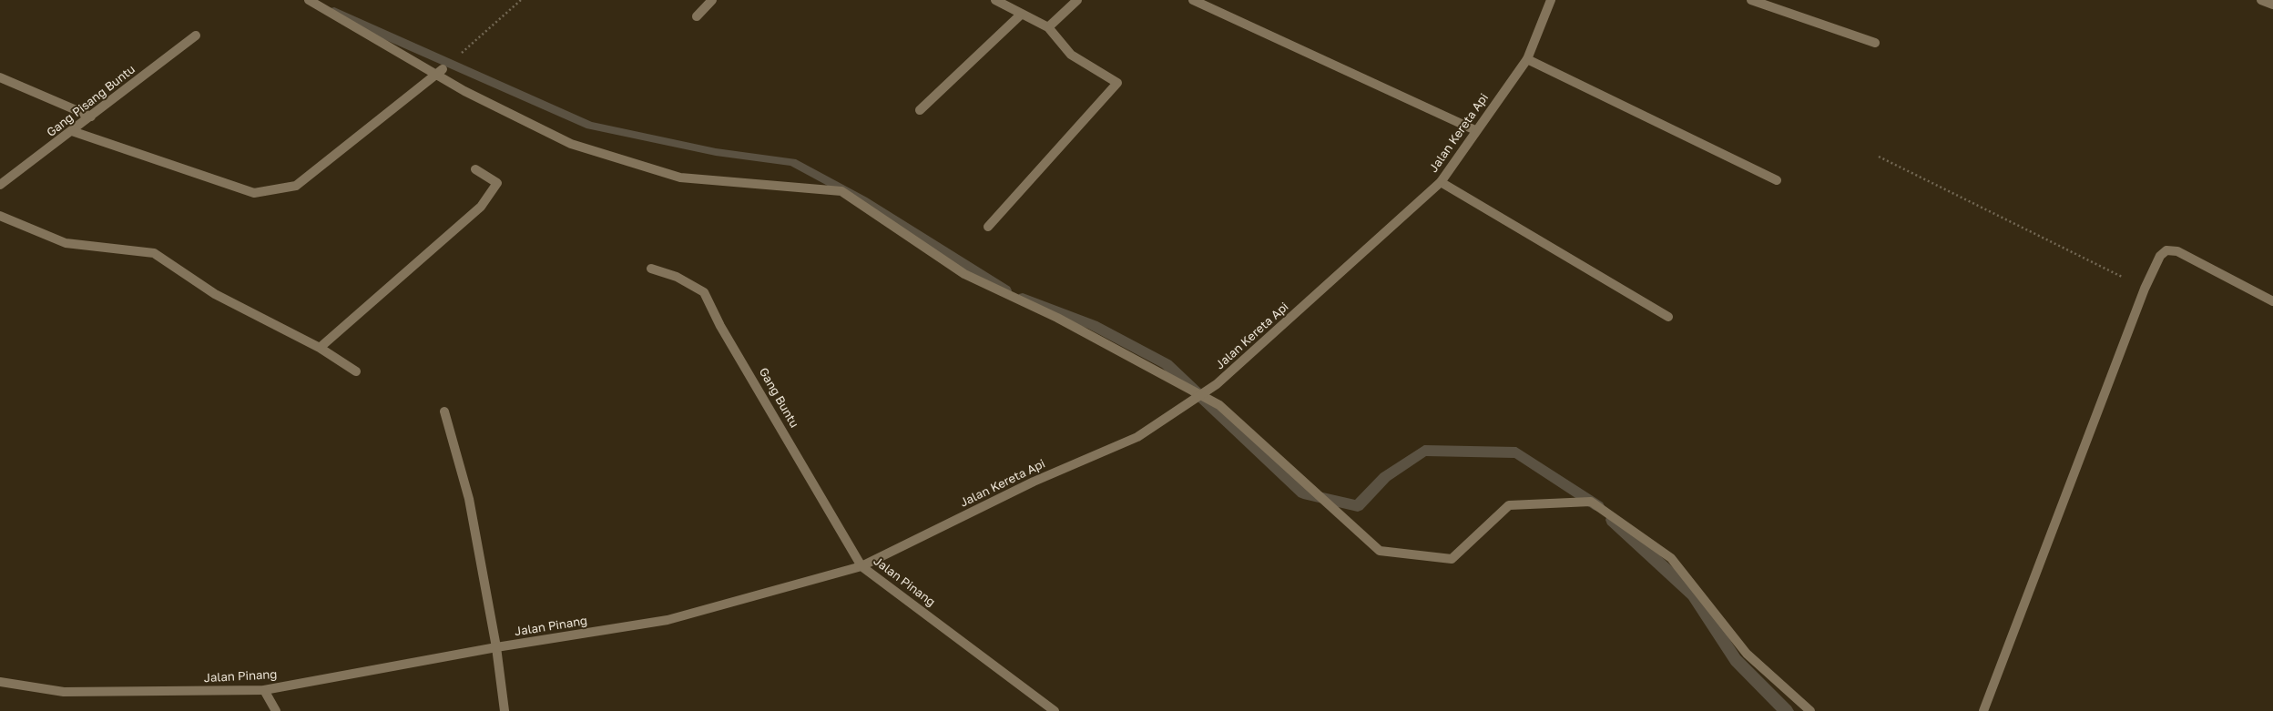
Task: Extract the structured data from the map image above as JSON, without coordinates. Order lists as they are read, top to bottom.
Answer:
{
  "streets": {
    "street": [
      "Gang Pisang Buntu",
      "Jalan Kereta Api",
      "Gang Buntu",
      "Jalan Pinang"
    ]
  },
  "crossings": [
    ["Jalan Kereta Api", "Gang Buntu"],
    ["Jalan Kereta Api", "Jalan Pinang"],
    ["Gang Buntu", "Jalan Pinang"]
  ]
}
